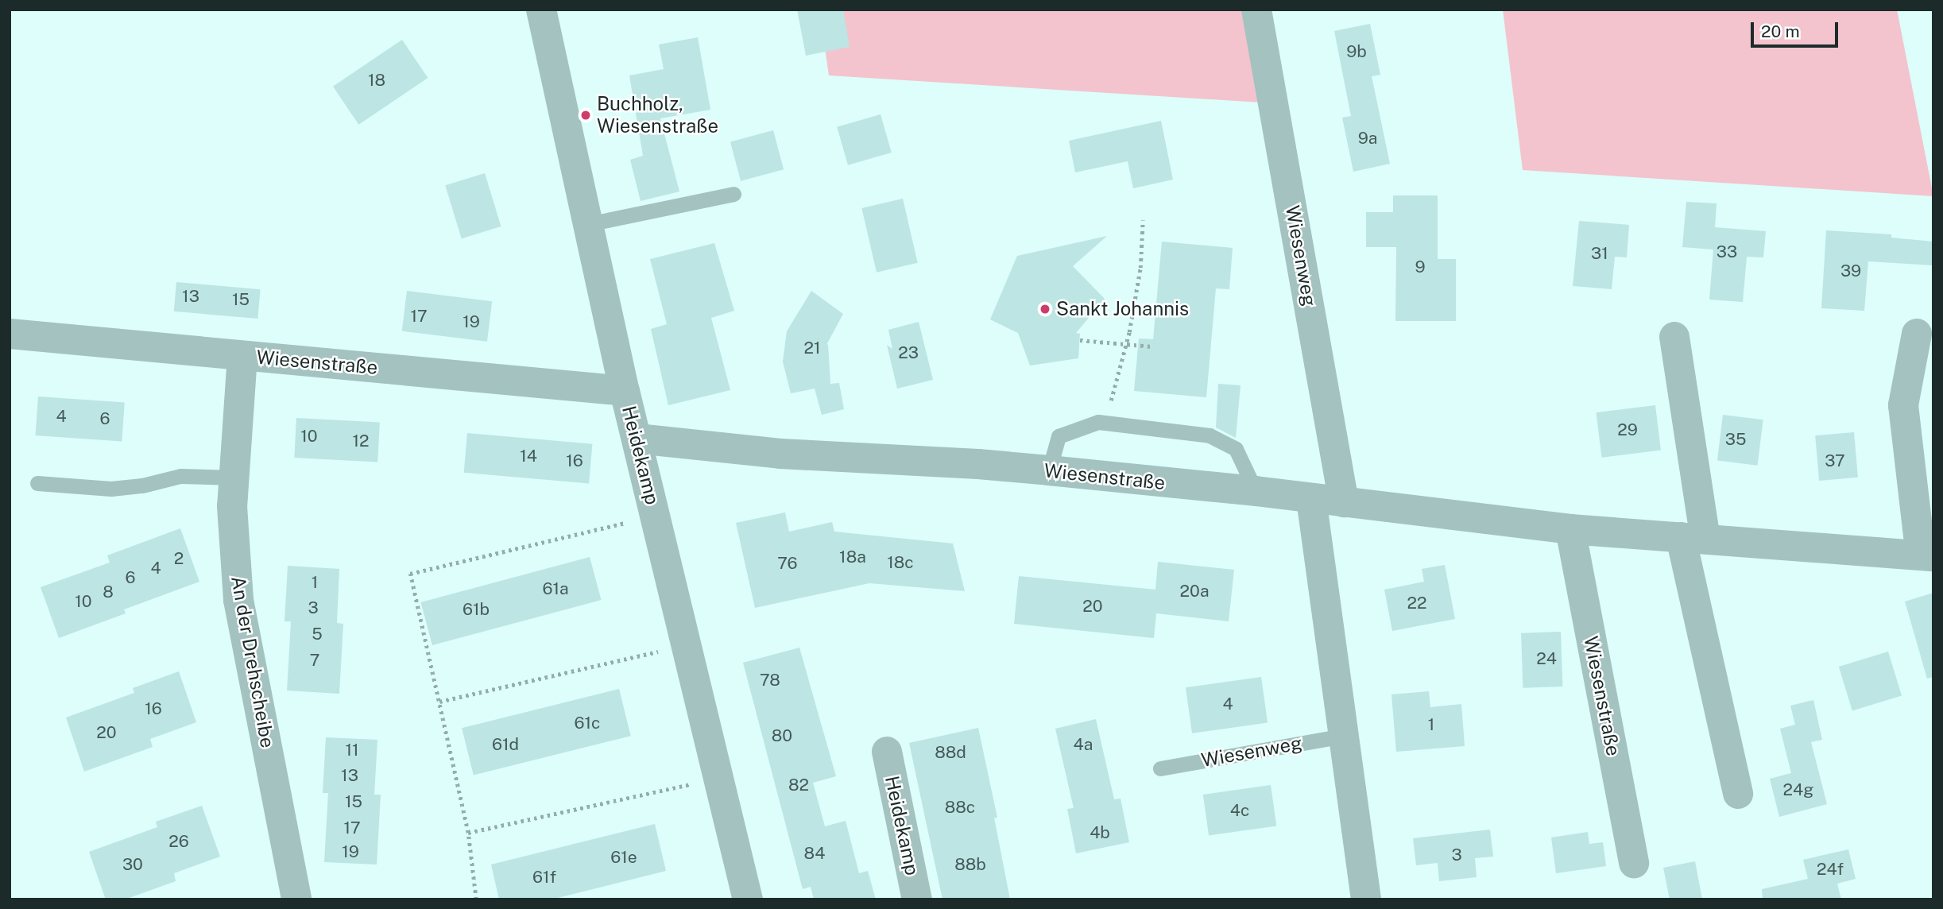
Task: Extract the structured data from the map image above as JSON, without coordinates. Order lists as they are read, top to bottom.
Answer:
{
  "streets": {
    "street": [
      "Wiesenweg",
      "Wiesenstraße",
      "Heidekamp",
      "An der Drehscheibe"
    ]
  },
  "crossings": [
    ["Wiesenweg", "Wiesenstraße"],
    ["Wiesenstraße", "Heidekamp"],
    ["Wiesenstraße", "An der Drehscheibe"]
  ],
  "places": ["Buchholz, Wiesenstraße", "Sankt Johannis"],
  "house_numbers": [
    "9b",
    "18",
    "9a",
    "33",
    "31",
    "9",
    "39",
    "13",
    "15",
    "17",
    "19",
    "21",
    "23",
    "4",
    "6",
    "29",
    "10",
    "35",
    "12",
    "14",
    "16",
    "37",
    "18a",
    "2",
    "18c",
    "76",
    "4",
    "6",
    "1",
    "61a",
    "20a",
    "8",
    "10",
    "22",
    "20",
    "3",
    "61b",
    "5",
    "24",
    "7",
    "78",
    "4",
    "16",
    "61c",
    "1",
    "20",
    "80",
    "61d",
    "4a",
    "11",
    "88d",
    "13",
    "82",
    "24g",
    "15",
    "88c",
    "4c",
    "17",
    "4b",
    "26",
    "19",
    "84",
    "3",
    "61e",
    "30",
    "88b",
    "24f",
    "61f"
  ],
  "scale_bar": "20 m"
}
